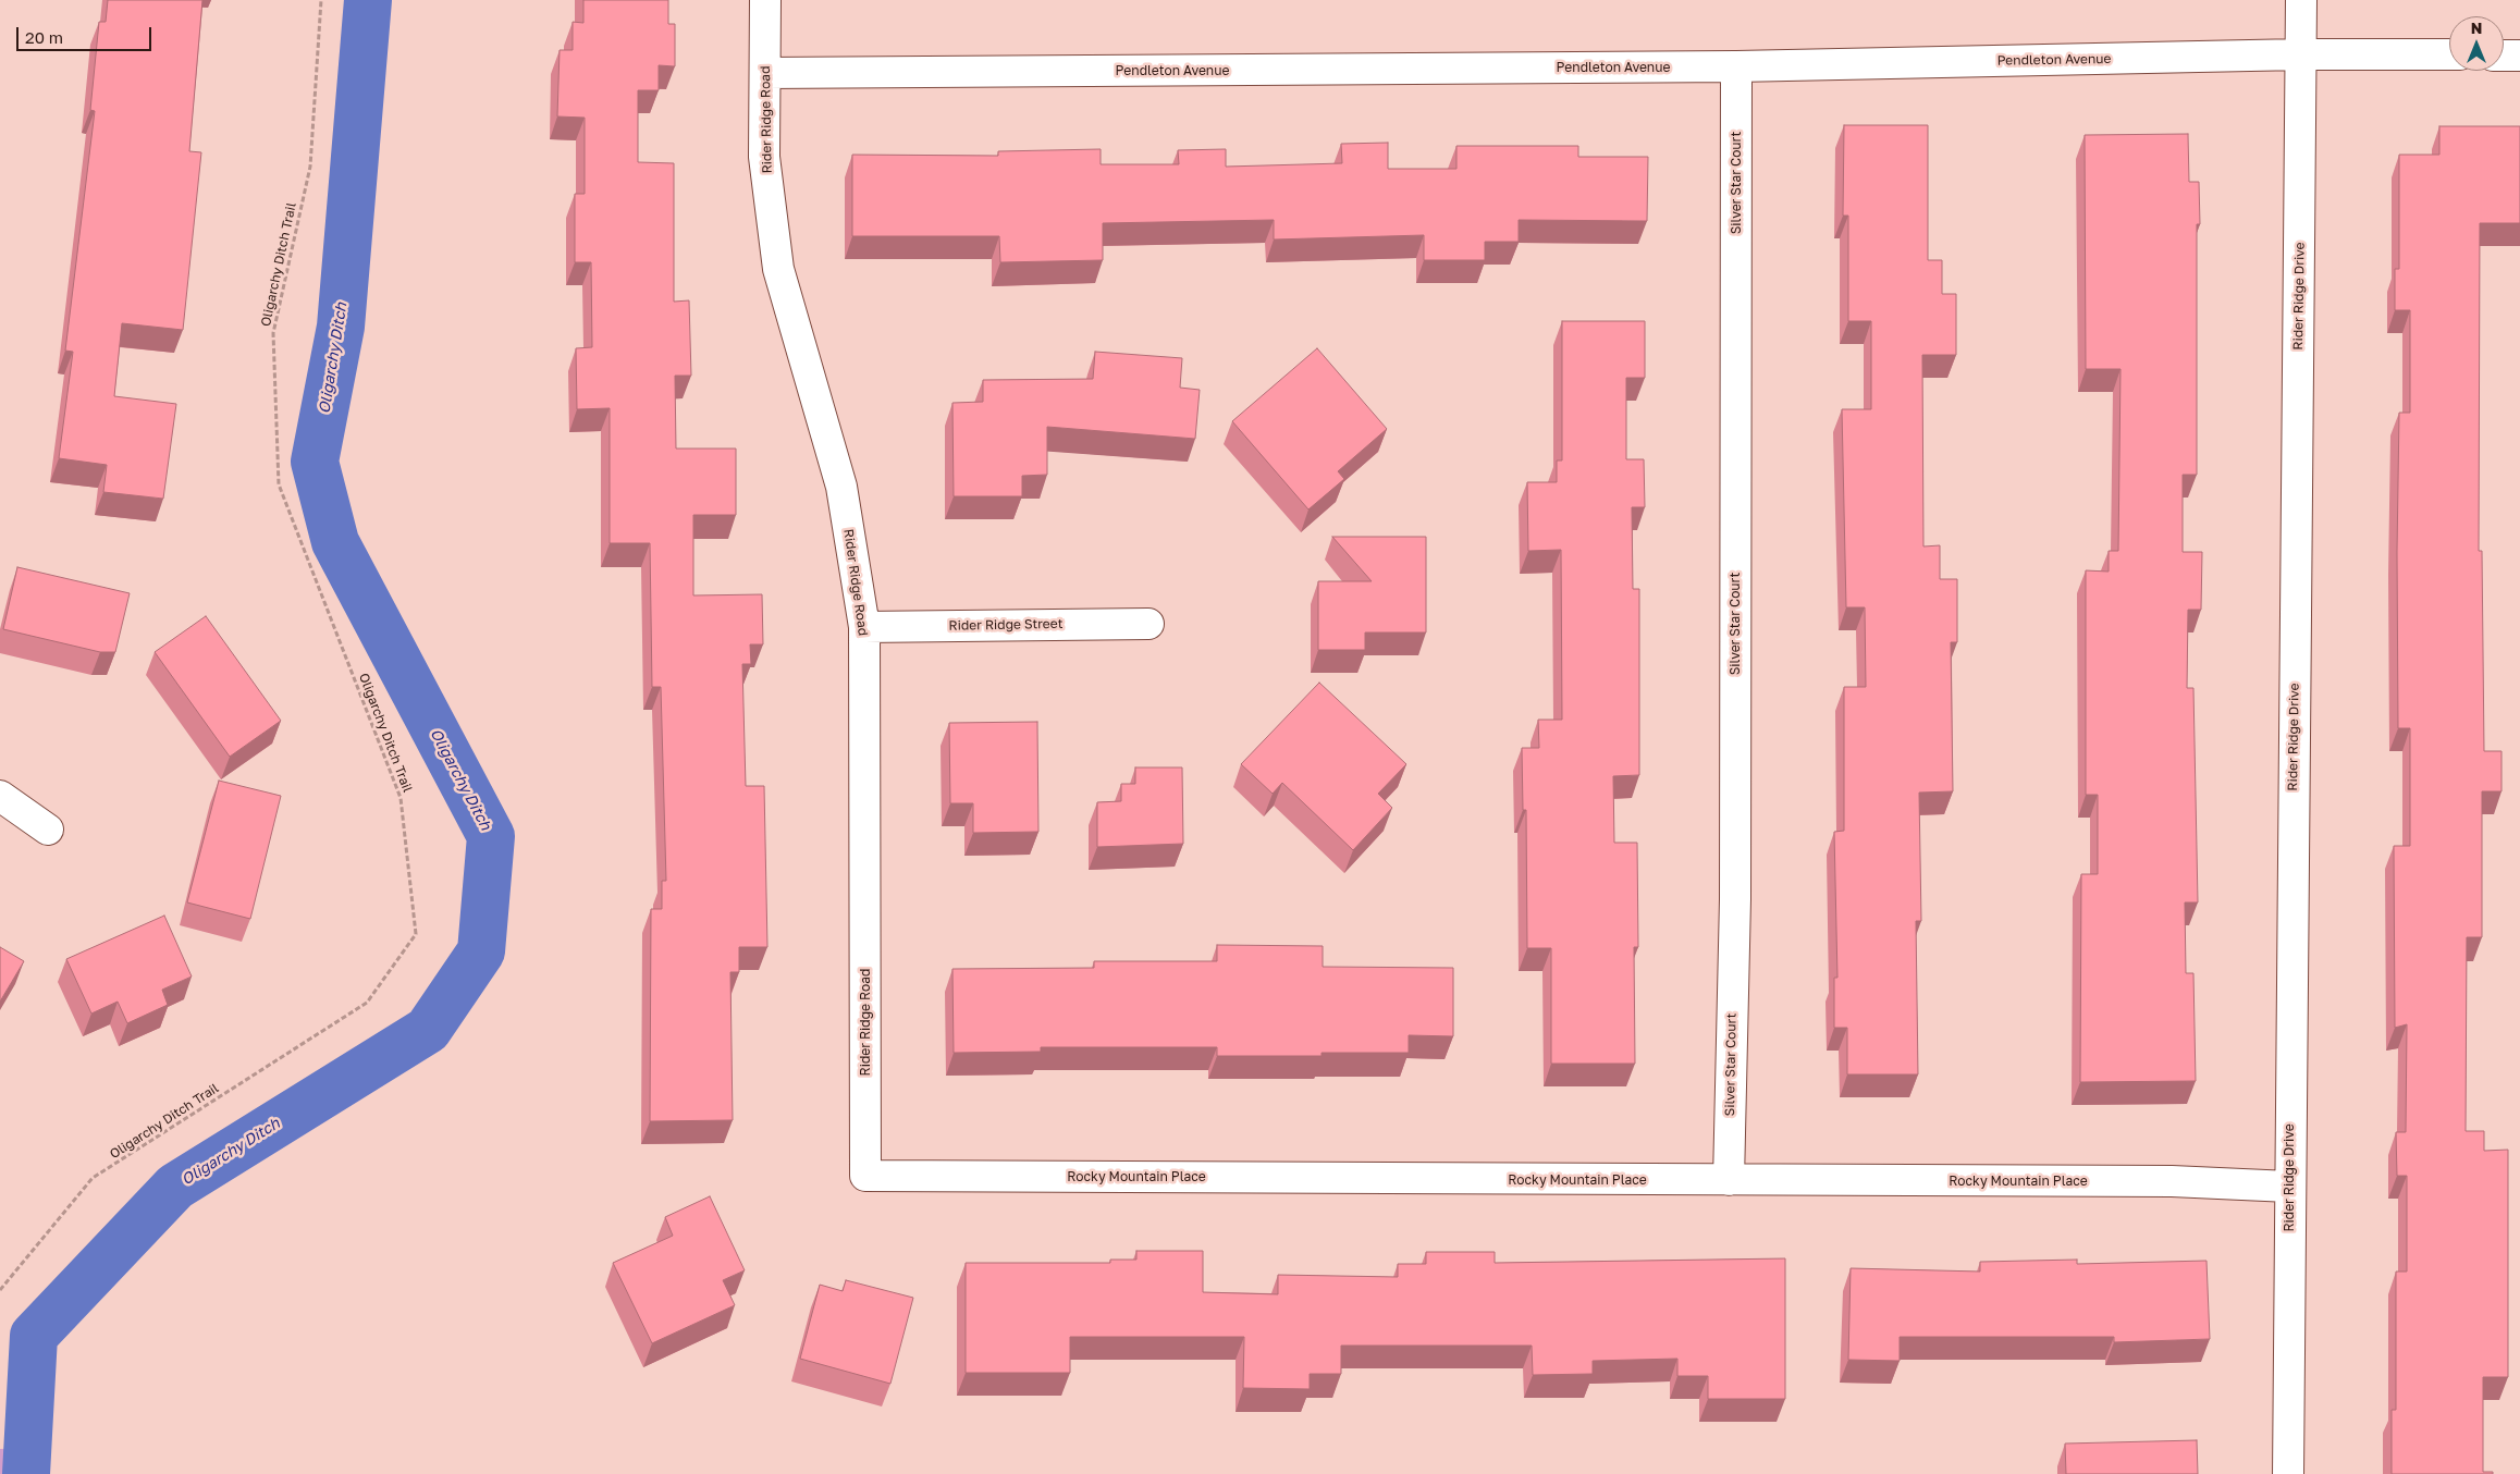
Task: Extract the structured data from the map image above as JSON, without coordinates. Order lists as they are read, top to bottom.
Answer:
{
  "streets": {
    "street": [
      "Pendleton Avenue",
      "Rider Ridge Road",
      "Silver Star Court",
      "Rider Ridge Drive",
      "Rider Ridge Street",
      "Rocky Mountain Place"
    ],
    "path": ["Oligarchy Ditch Trail"]
  },
  "crossings": [
    ["Pendleton Avenue", "Rider Ridge Road"],
    ["Pendleton Avenue", "Silver Star Court"],
    ["Pendleton Avenue", "Rider Ridge Drive"],
    ["Rider Ridge Road", "Rider Ridge Street"],
    ["Rider Ridge Road", "Rocky Mountain Place"],
    ["Silver Star Court", "Rocky Mountain Place"],
    ["Rider Ridge Drive", "Rocky Mountain Place"]
  ],
  "water": ["Oligarchy Ditch"],
  "scale_bar": "20 m",
  "north": "top"
}
